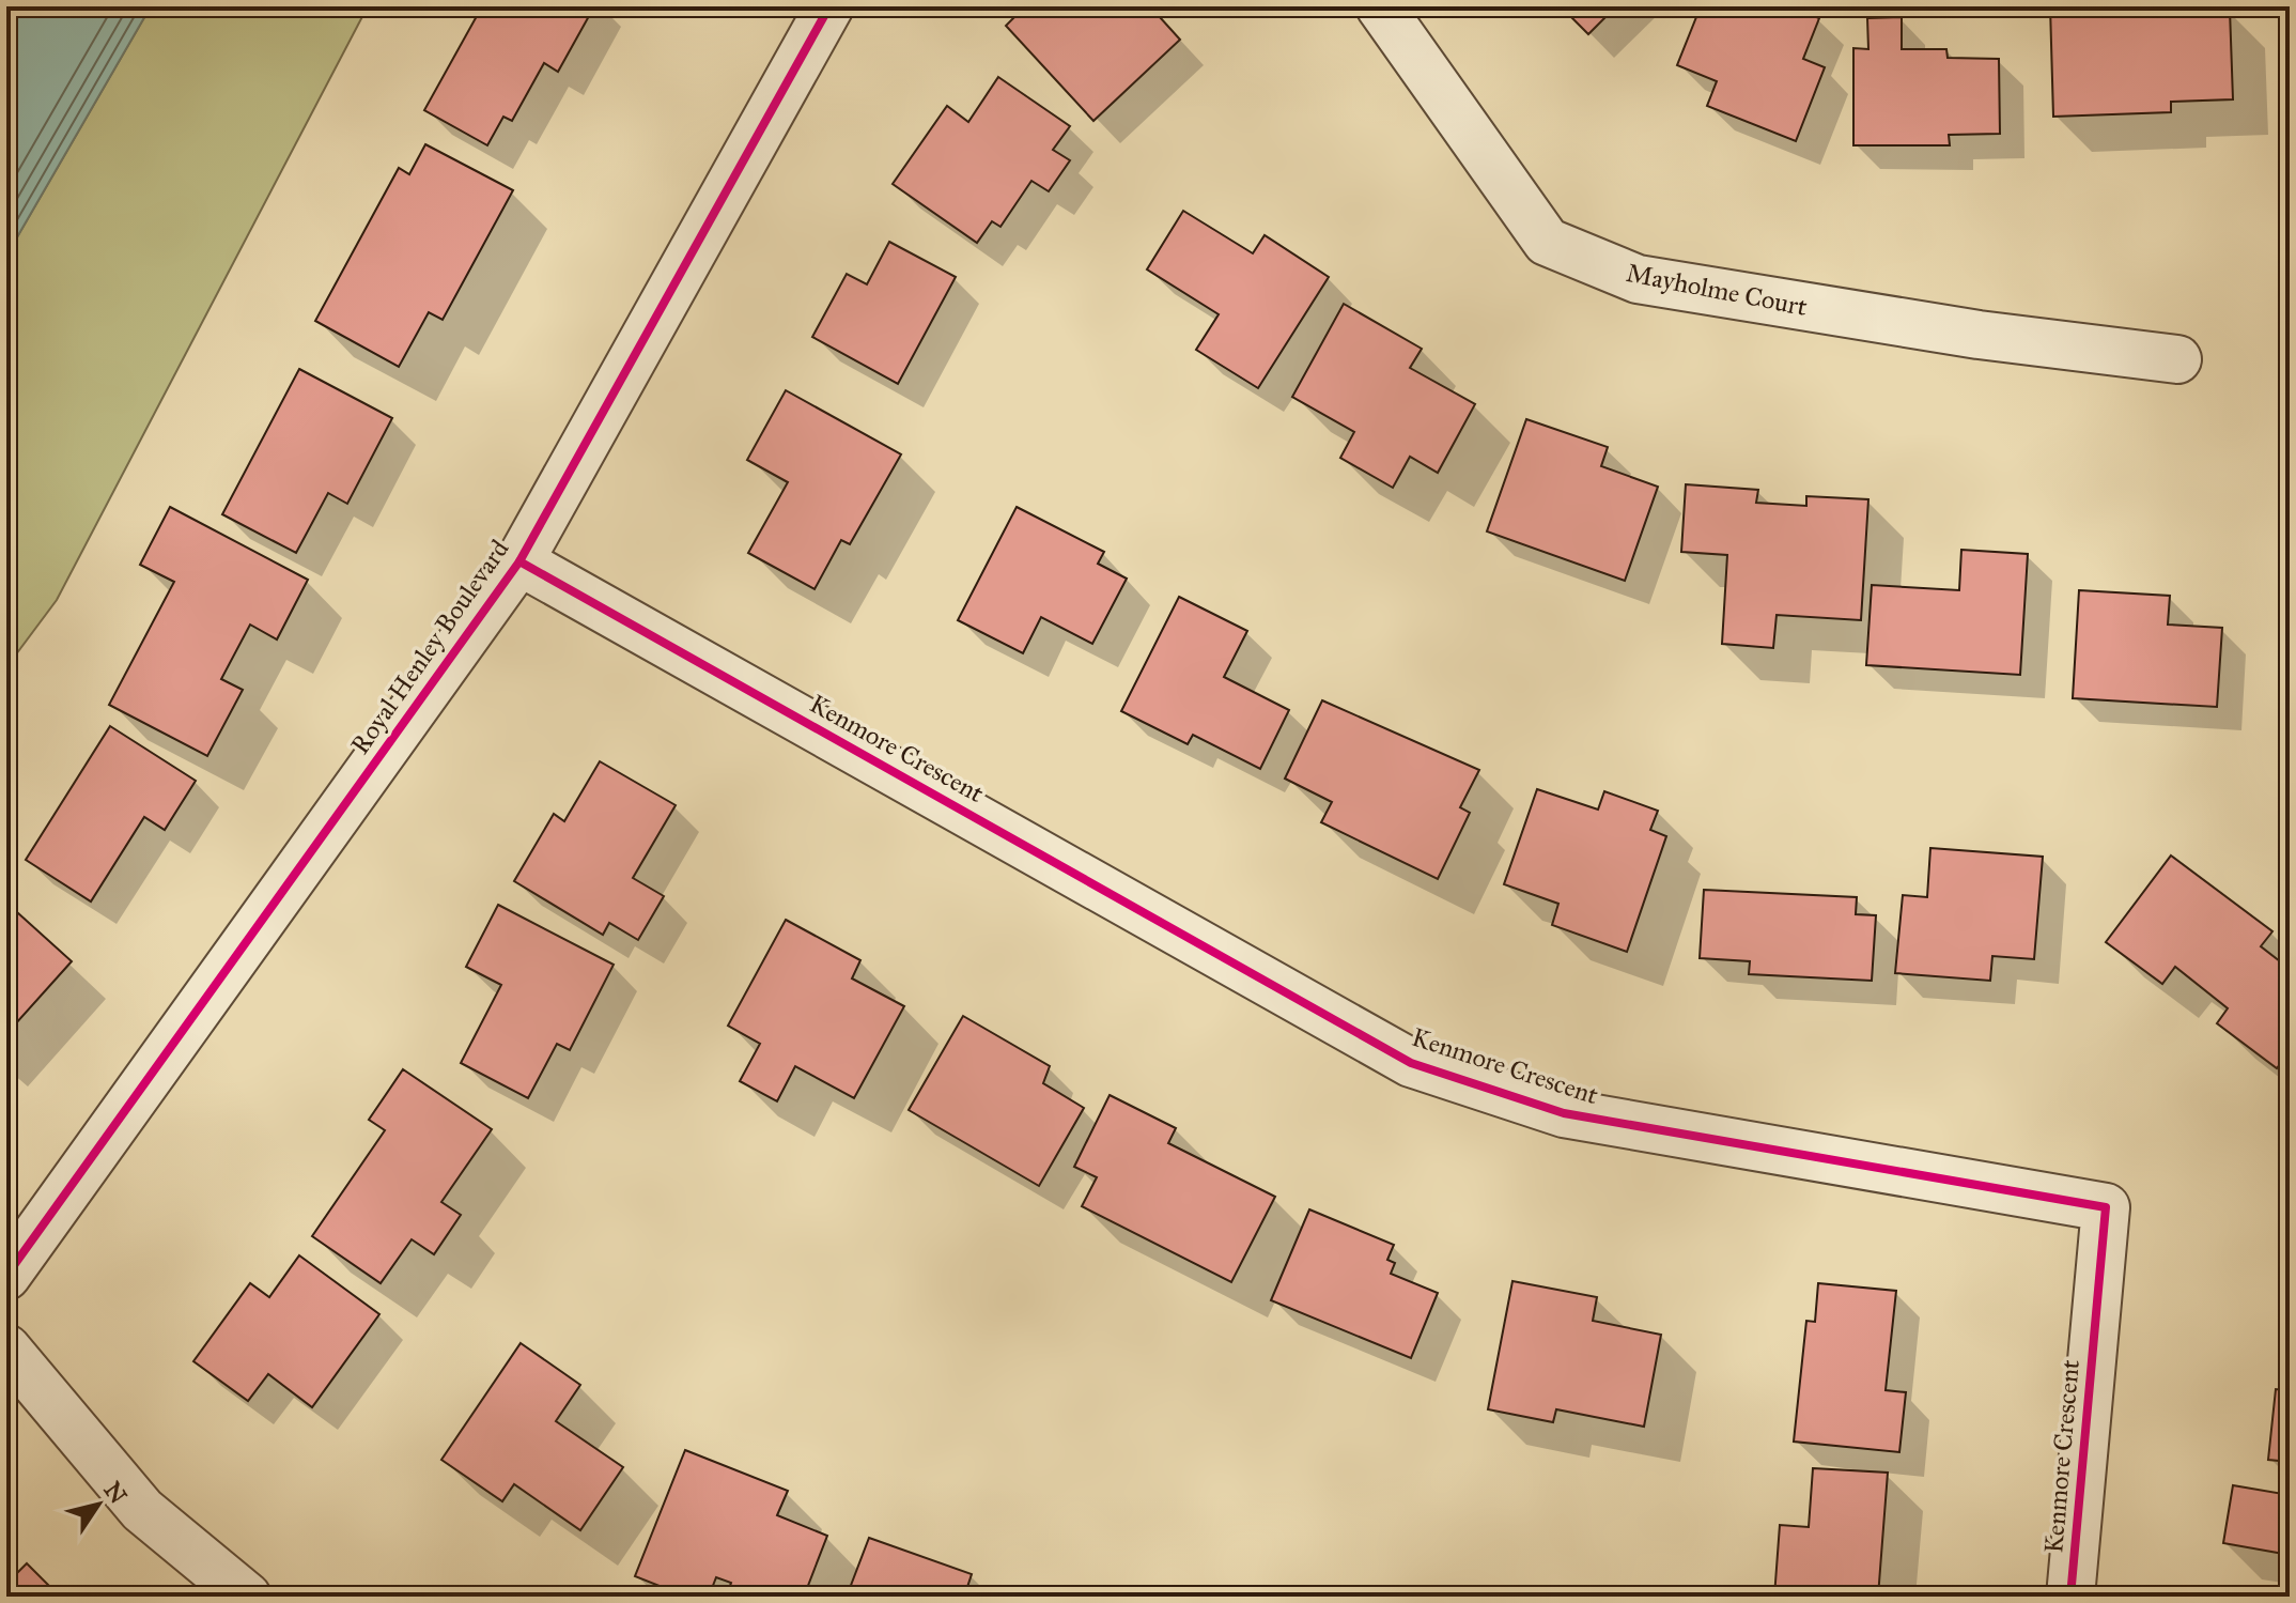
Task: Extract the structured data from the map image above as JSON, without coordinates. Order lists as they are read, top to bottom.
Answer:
{
  "streets": {
    "street": ["Mayholme Court", "Royal Henley Boulevard", "Kenmore Crescent"]
  },
  "crossings": [
    ["Royal Henley Boulevard", "Kenmore Crescent"]
  ],
  "north": "top right"
}
